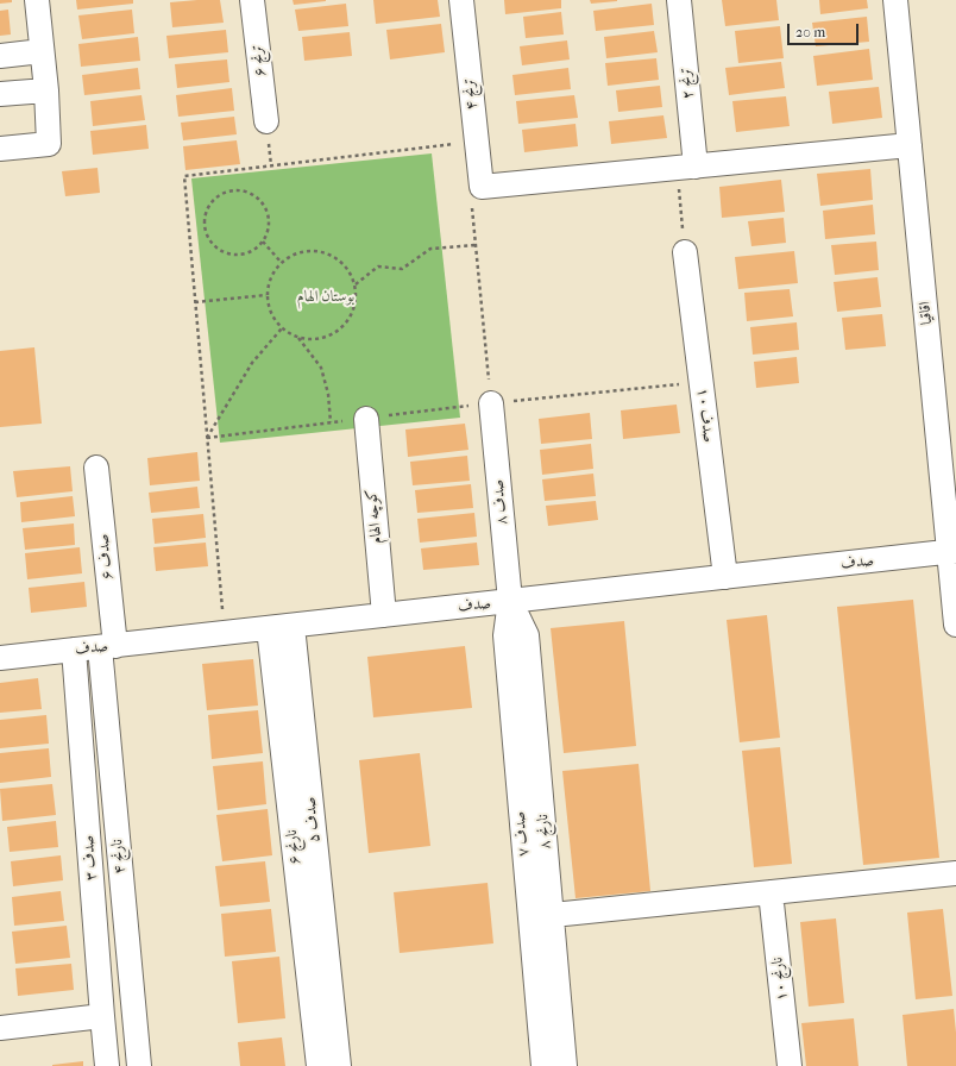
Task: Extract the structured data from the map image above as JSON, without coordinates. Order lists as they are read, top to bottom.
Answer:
{
  "streets": {
    "street": [
      "ترنج ۶",
      "ترنج ۲",
      "ترنج ۴",
      "اقاقیا",
      "صدف ۱۰",
      "صدف ۸",
      "کوچه الهام",
      "صدف ۶",
      "صدف",
      "صدف ۵",
      "نارنج ۸",
      "صدف ۷",
      "نارنج ۶",
      "نارنج ۴",
      "صدف ۳",
      "نارنج ۱۰"
    ]
  },
  "crossings": [
    ["اقاقیا", "صدف"],
    ["صدف ۱۰", "صدف"],
    ["صدف ۸", "صدف"],
    ["صدف ۸", "نارنج ۸"],
    ["صدف ۸", "صدف ۷"],
    ["کوچه الهام", "صدف"],
    ["صدف ۶", "صدف"],
    ["صدف ۶", "نارنج ۴"],
    ["صدف", "صدف ۵"],
    ["صدف", "نارنج ۸"],
    ["صدف", "صدف ۷"],
    ["صدف", "نارنج ۶"],
    ["صدف", "نارنج ۴"],
    ["صدف", "صدف ۳"],
    ["نارنج ۸", "صدف ۷"]
  ],
  "parks": ["بوستان الهام"],
  "scale_bar": "20 m"
}
